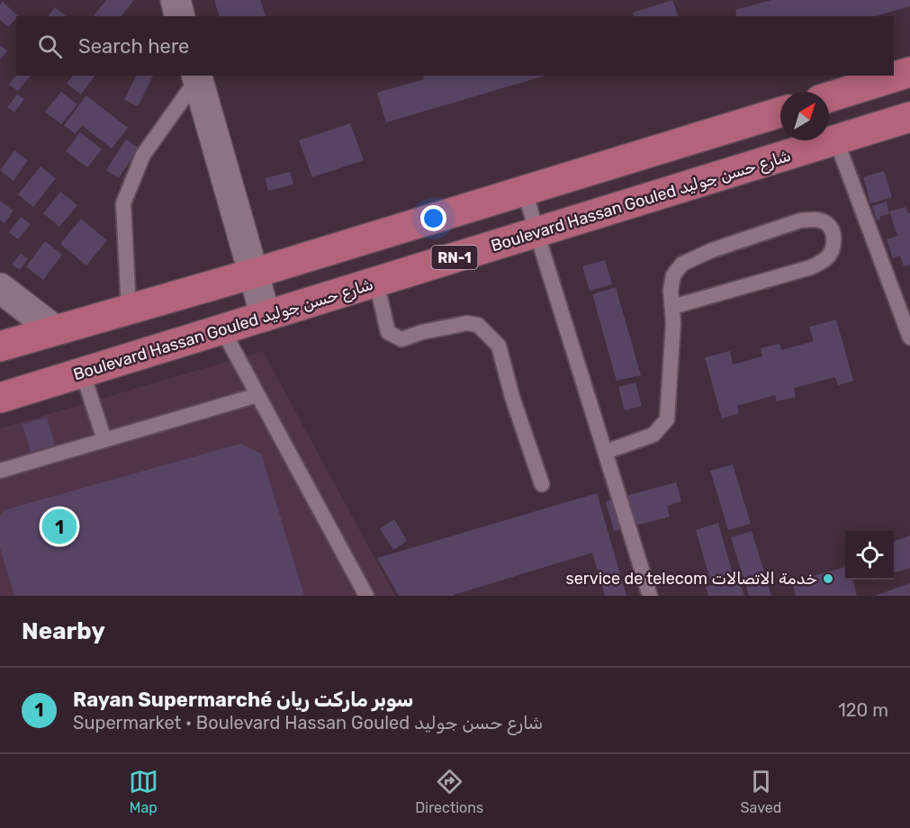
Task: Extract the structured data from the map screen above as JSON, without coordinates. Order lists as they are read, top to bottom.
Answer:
{
  "streets": {
    "main road": ["Boulevard Hassan Gouled شارع حسن جوليد", "RN-1"]
  },
  "places": ["service de telecom خدمة الاتصالات"],
  "north": "top right",
  "page": {
    "search": "Search here",
    "pins": "1",
    "heading": "Nearby",
    "list": [
      {
        "mark": "1",
        "name": "Rayan Supermarché سوبر ماركت ريان",
        "note": "Supermarket · Boulevard Hassan Gouled شارع حسن جوليد",
        "value": "120 m"
      }
    ],
    "nav": ["Map", "Directions", "Saved"]
  }
}
